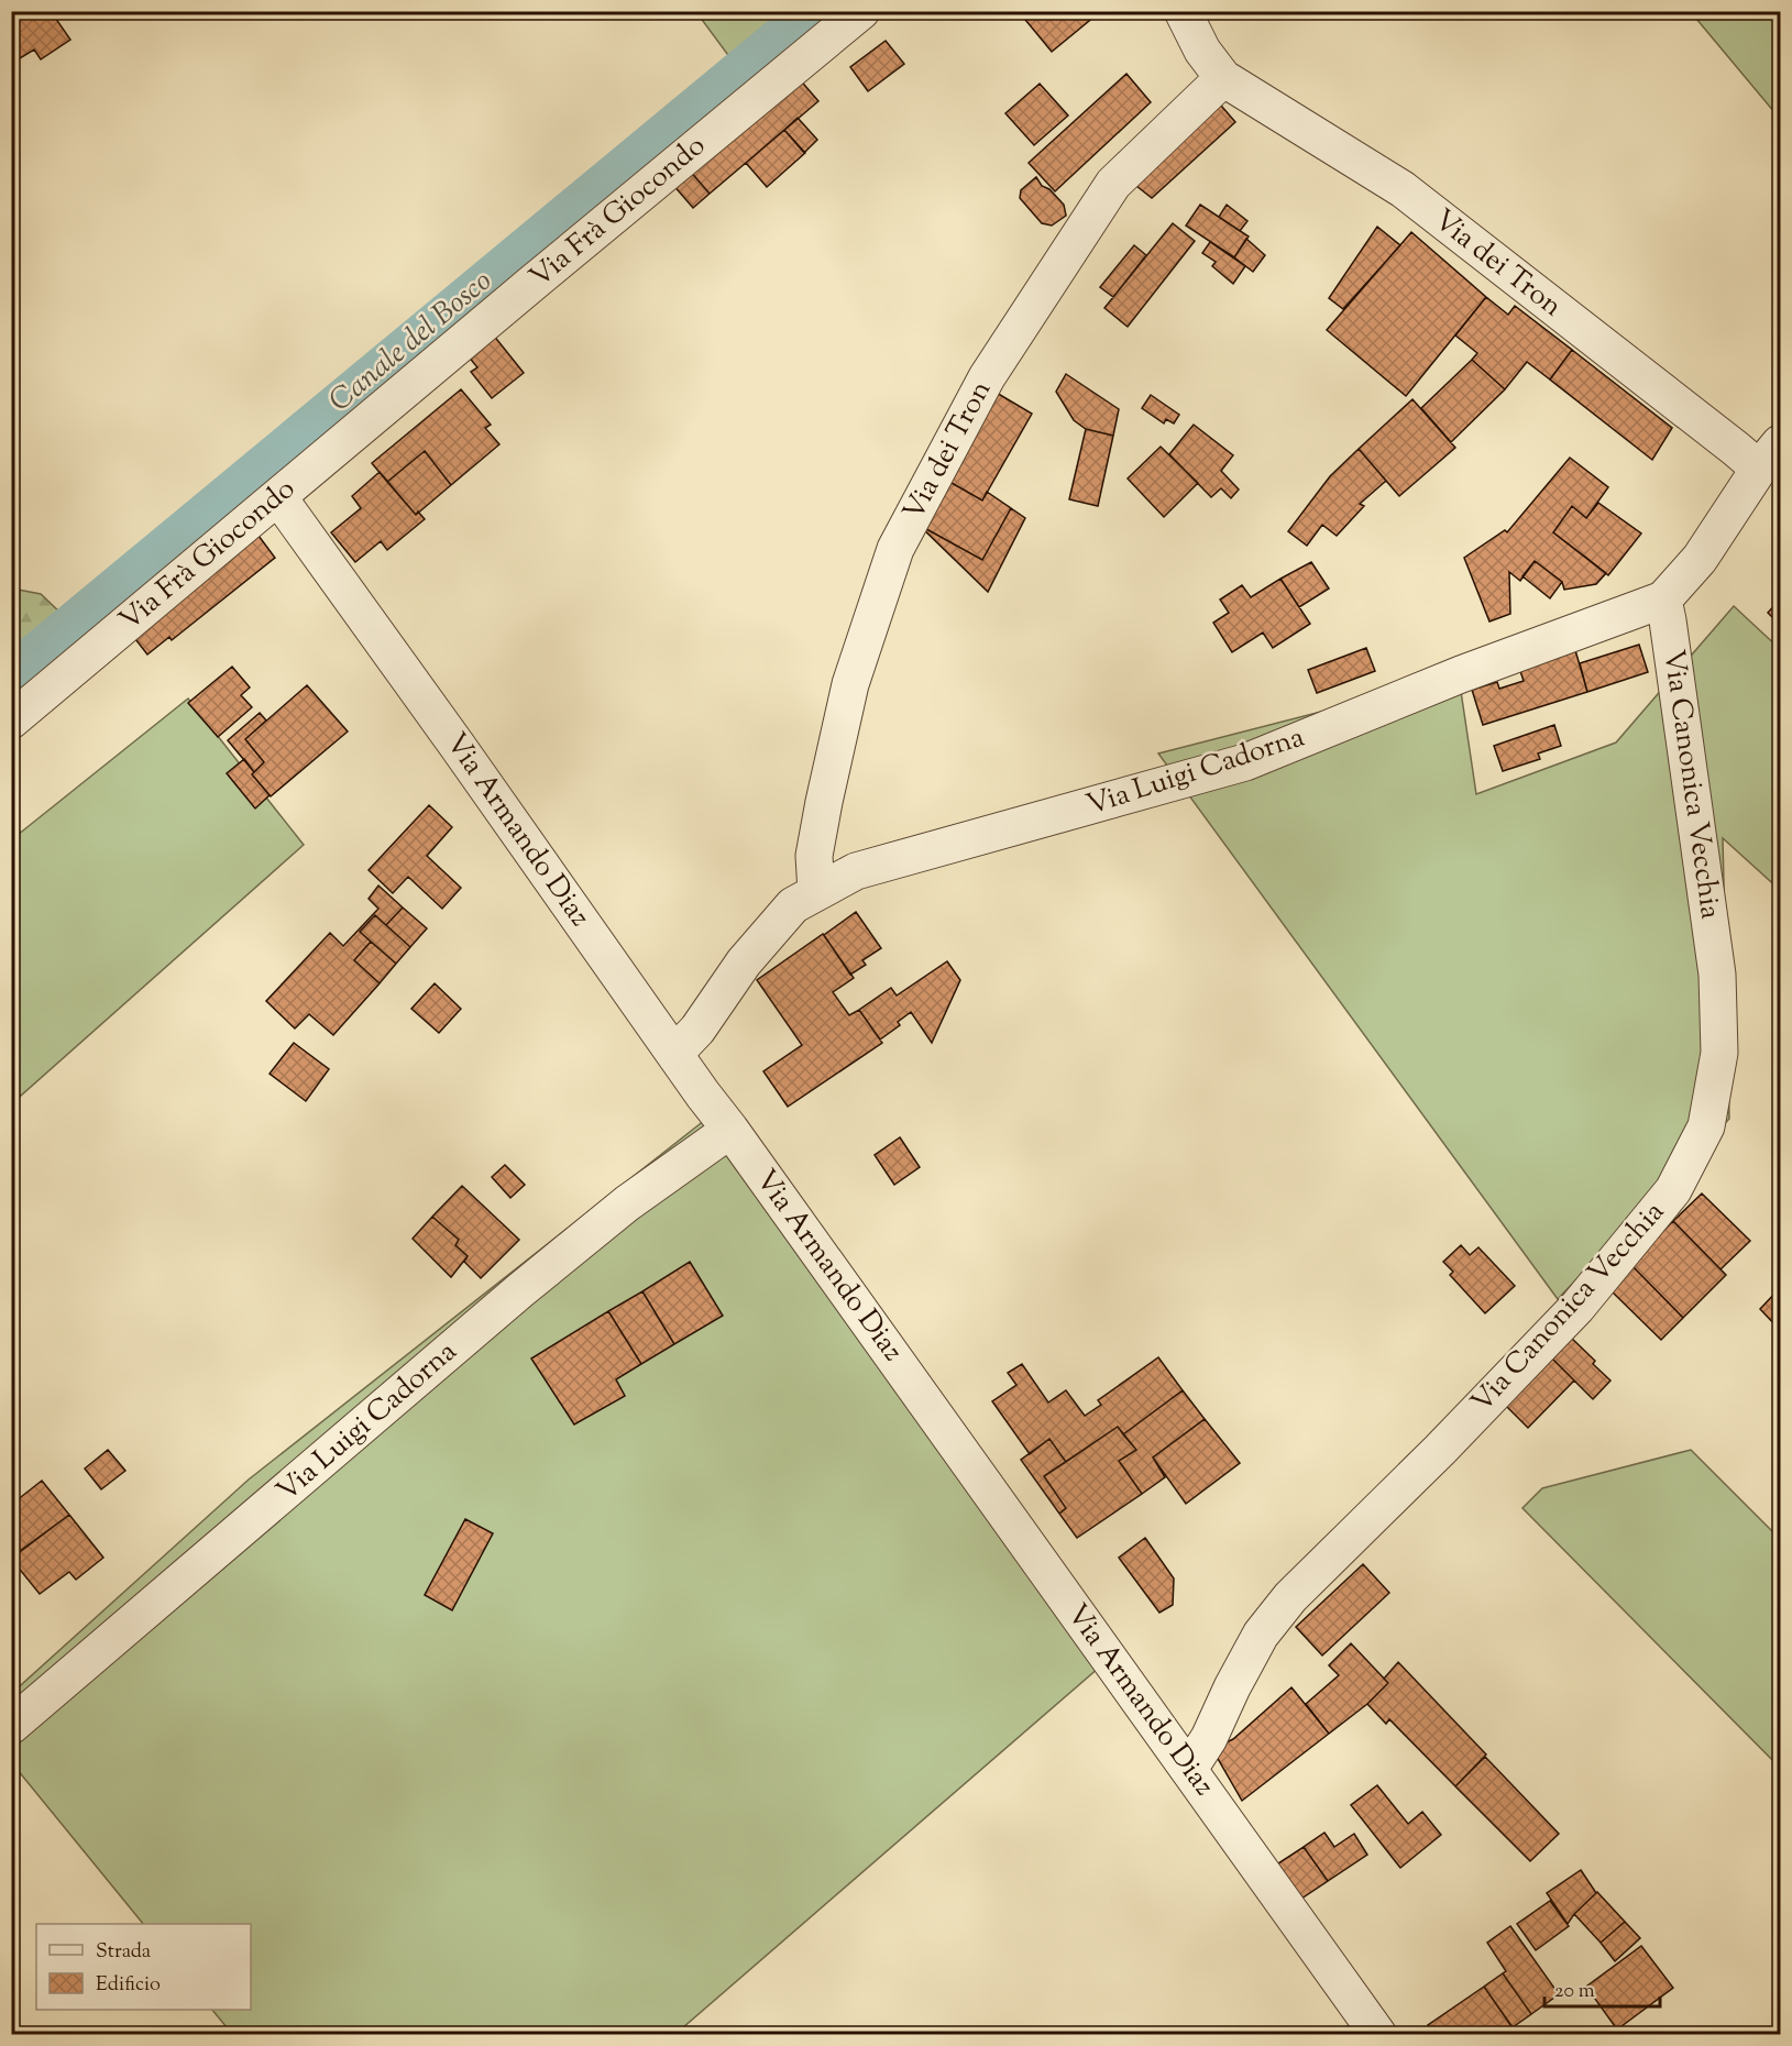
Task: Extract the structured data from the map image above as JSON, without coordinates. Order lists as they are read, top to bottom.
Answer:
{
  "streets": {
    "street": [
      "Via Frà Giocondo",
      "Via dei Tron",
      "Via Luigi Cadorna",
      "Via Canonica Vecchia",
      "Via Armando Diaz"
    ]
  },
  "crossings": [
    ["Via Frà Giocondo", "Via Armando Diaz"],
    ["Via dei Tron", "Via Luigi Cadorna"],
    ["Via Luigi Cadorna", "Via Canonica Vecchia"],
    ["Via Luigi Cadorna", "Via Armando Diaz"],
    ["Via Canonica Vecchia", "Via Armando Diaz"]
  ],
  "water": ["Canale del Bosco"],
  "legend": ["Strada", "Edificio"],
  "scale_bar": "20 m"
}
